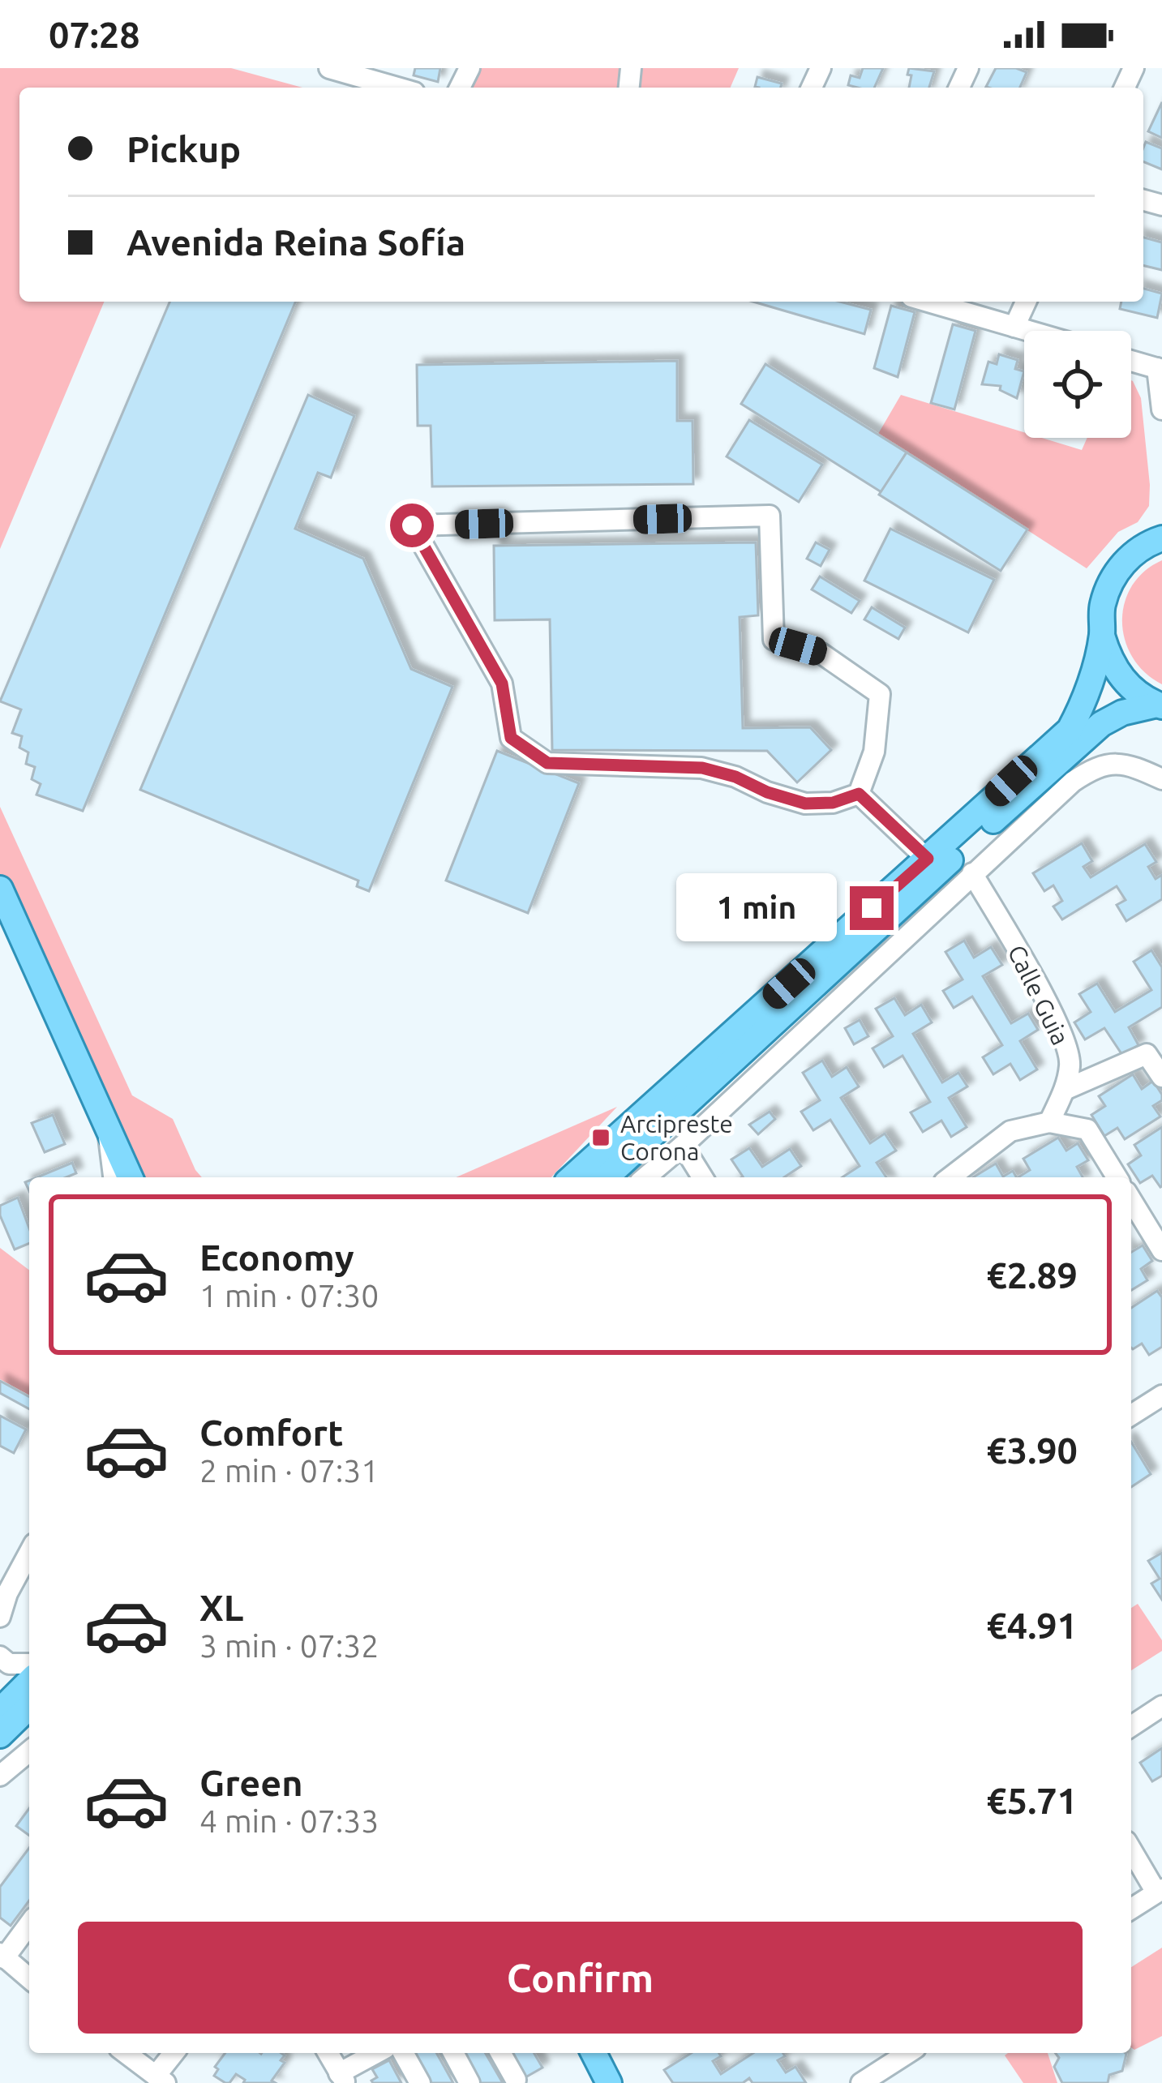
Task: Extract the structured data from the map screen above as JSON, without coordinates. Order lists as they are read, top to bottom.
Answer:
{
  "streets": {
    "street": ["Calle Guia"]
  },
  "places": {
    "transit": ["Arcipreste Corona"]
  },
  "page": {
    "status": "07:28",
    "banner": ["Pickup", "Avenida Reina Sofía"],
    "bubble": "1 min",
    "list": [
      {
        "name": "Economy",
        "note": "1 min · 07:30",
        "value": "€2.89"
      },
      {
        "name": "Comfort",
        "note": "2 min · 07:31",
        "value": "€3.90"
      },
      {
        "name": "XL",
        "note": "3 min · 07:32",
        "value": "€4.91"
      },
      {
        "name": "Green",
        "note": "4 min · 07:33",
        "value": "€5.71"
      }
    ],
    "buttons": "Confirm"
  }
}
